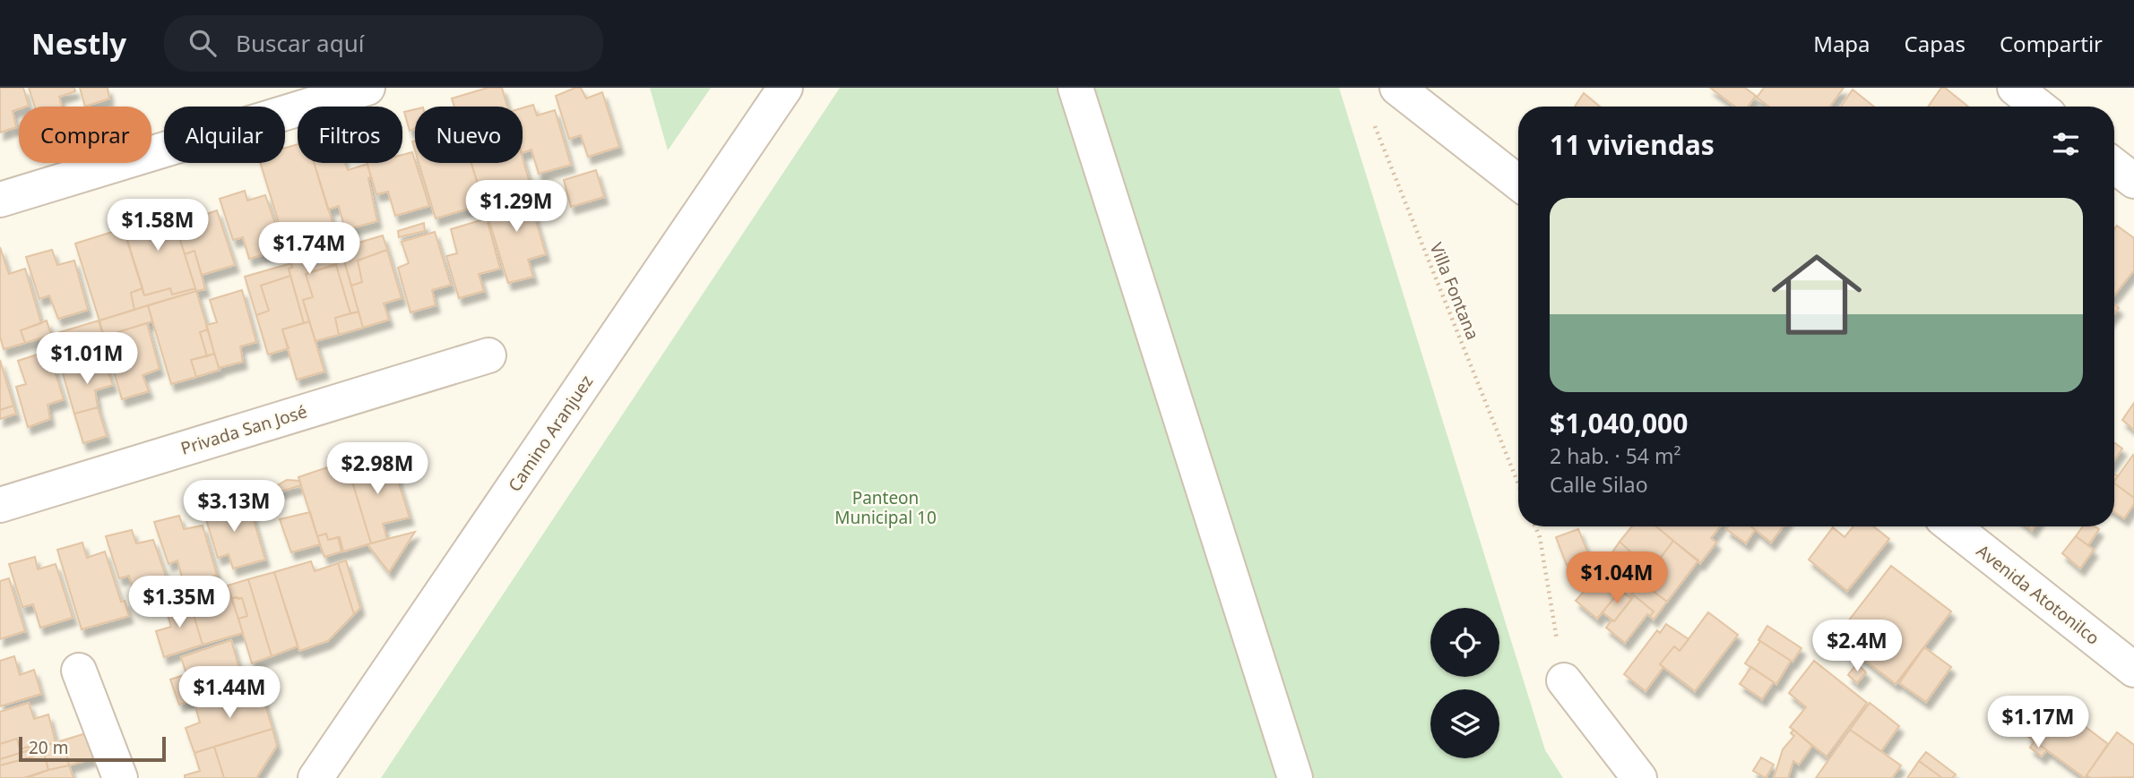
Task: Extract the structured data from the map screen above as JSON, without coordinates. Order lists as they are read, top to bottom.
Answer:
{
  "streets": {
    "street": ["Privada San José", "Camino Aranjuez", "Avenida Atotonilco"],
    "path": ["Villa Fontana"]
  },
  "parks": ["Panteon Municipal 10"],
  "scale_bar": "20 m",
  "page": {
    "header": "Nestly",
    "search": "Buscar aquí",
    "nav": ["Mapa", "Capas", "Compartir"],
    "chip": [
      "Comprar",
      "Alquilar",
      "Filtros",
      "Nuevo"
    ],
    "heading": "11 viviendas",
    "price": [
      "$1.29M",
      "$1.58M",
      "$1.74M",
      "$1.01M",
      "$2.98M",
      "$3.13M",
      "$1.04M",
      "$1.35M",
      "$2.4M",
      "$1.44M",
      "$1.17M"
    ],
    "list": [
      {
        "name": "$1,040,000",
        "note": "2 hab. · 54 m² · Calle Silao"
      }
    ],
    "scale": "20 m"
  }
}
